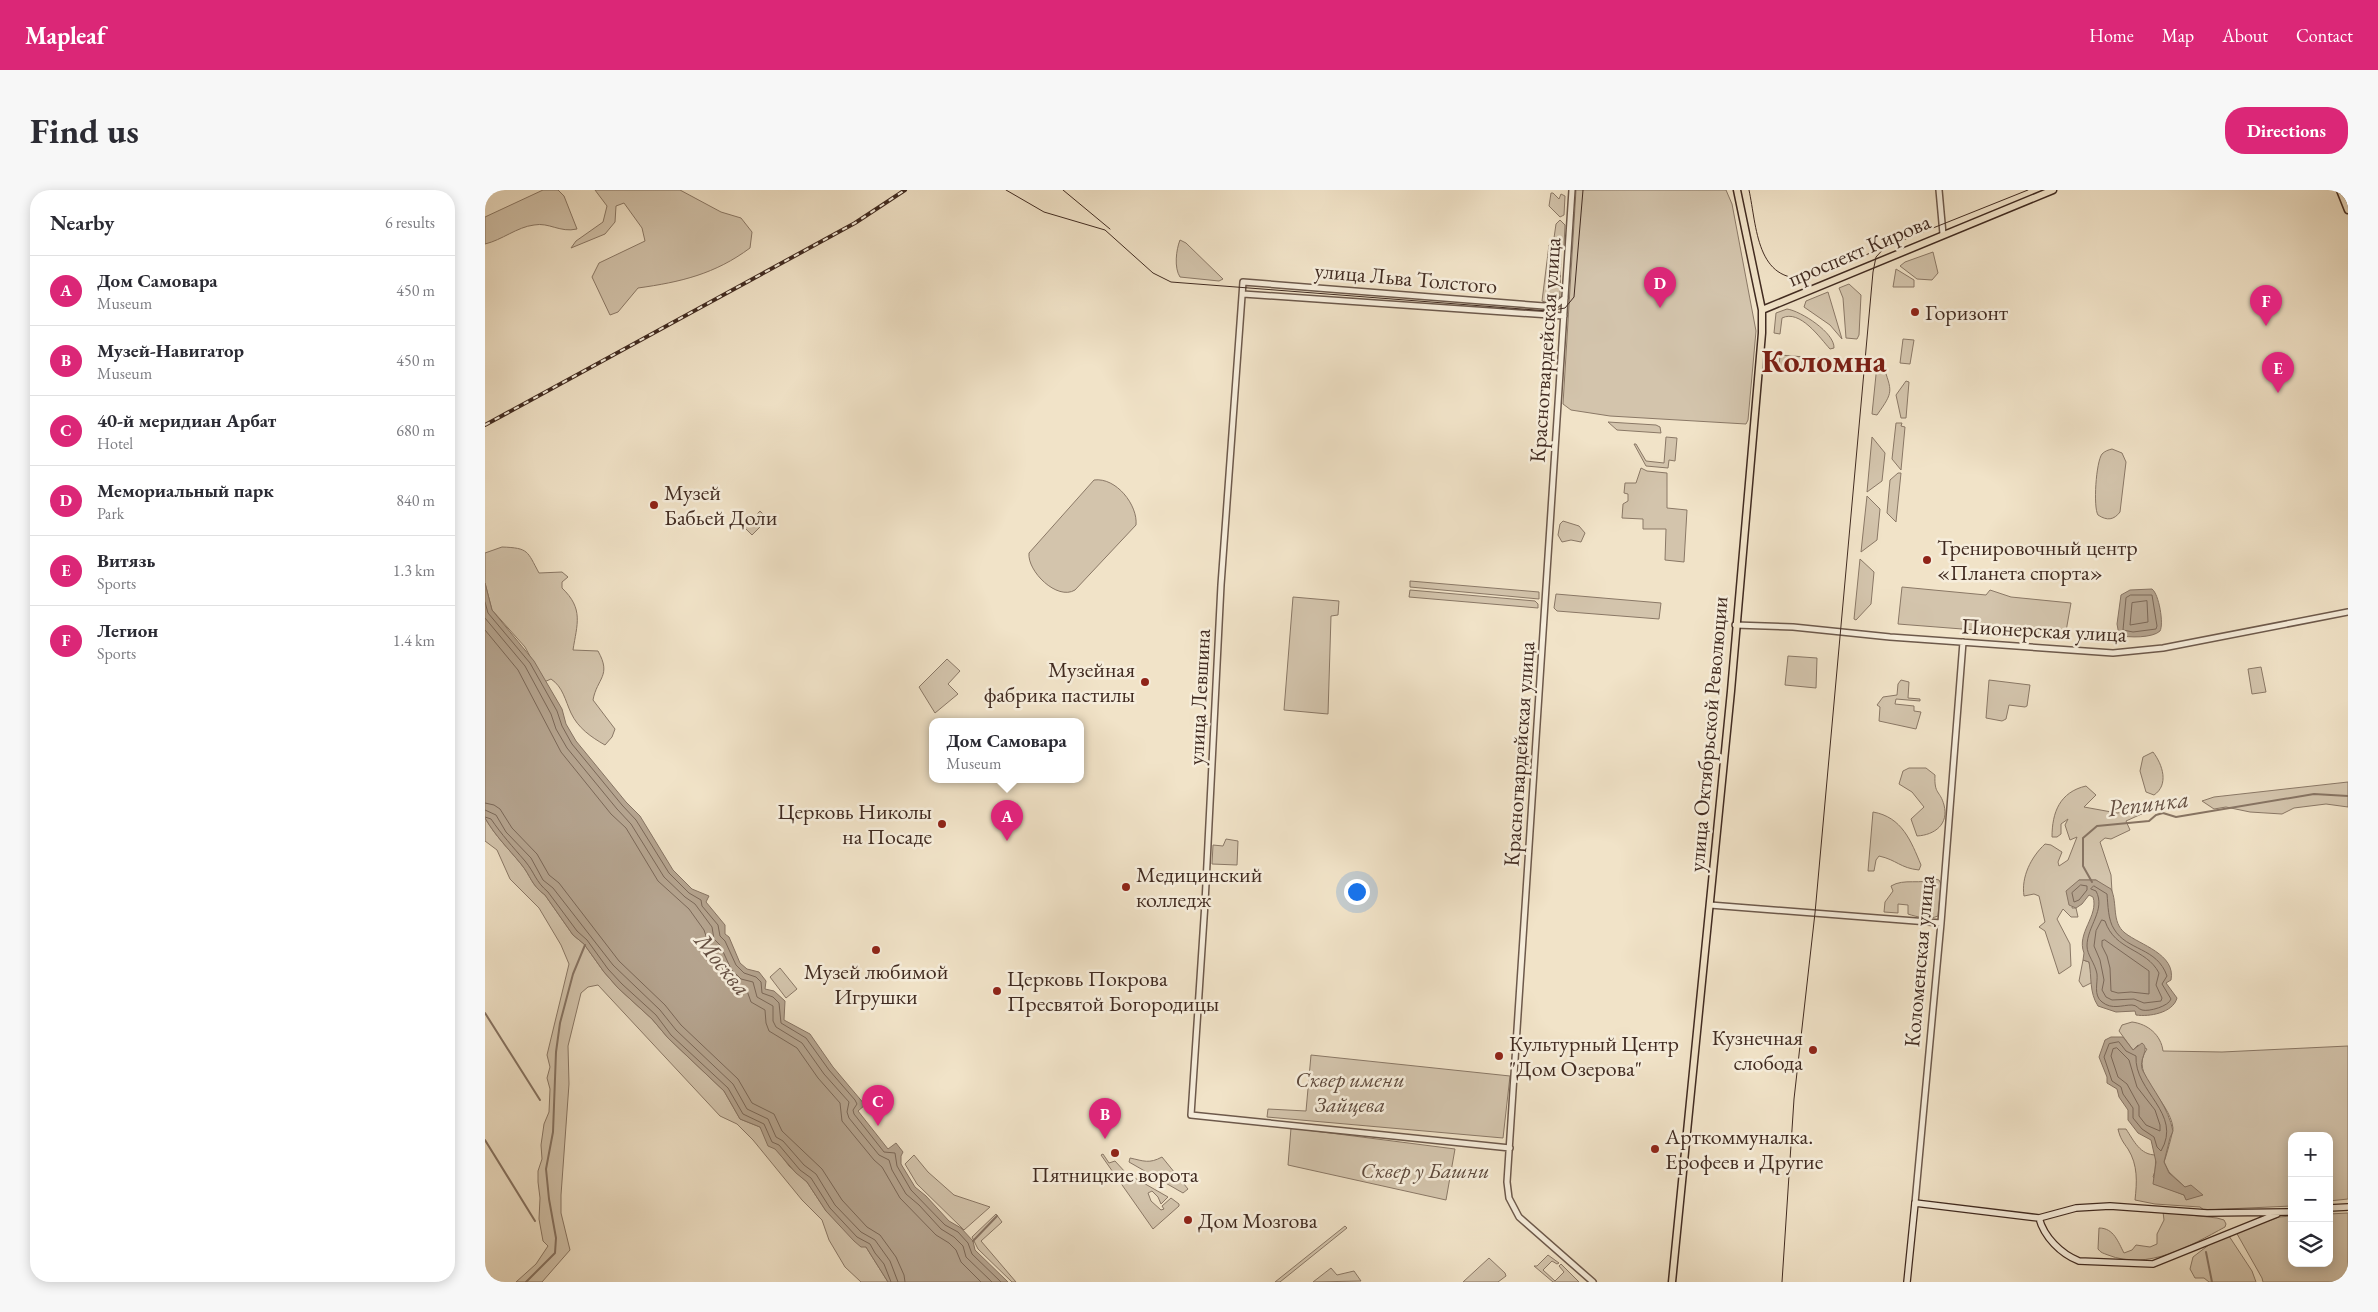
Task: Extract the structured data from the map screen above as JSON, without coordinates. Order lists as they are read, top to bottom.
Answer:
{
  "streets": {
    "main road": ["проспект Кирова", "улица Октябрьской Революции", "Коломенская улица"],
    "street": [
      "улица Льва Толстого",
      "Красногвардейская улица",
      "Пионерская улица",
      "улица Левшина"
    ]
  },
  "crossings": [
    ["проспект Кирова", "улица Октябрьской Революции"],
    ["улица Льва Толстого", "Красногвардейская улица"],
    ["улица Льва Толстого", "улица Левшина"],
    ["Красногвардейская улица", "улица Левшина"],
    ["Пионерская улица", "улица Октябрьской Революции"],
    ["Пионерская улица", "Коломенская улица"]
  ],
  "districts": ["Коломна"],
  "water": ["Репинка", "Москва"],
  "parks": ["Сквер имени Зайцева", "Сквер у Башни"],
  "places": [
    "Горизонт",
    "Музей Бабьей Доли",
    "Тренировочный центр «Планета спорта»",
    "Музейная фабрика пастилы",
    "Церковь Николы на Посаде",
    "Медицинский колледж",
    "Музей любимой Игрушки",
    "Церковь Покрова Пресвятой Богородицы",
    "Кузнечная слобода",
    "Культурный Центр \"Дом Озерова\"",
    "Арткоммуналка. Ерофеев и Другие",
    "Пятницкие ворота",
    "Дом Мозгова"
  ],
  "page": {
    "header": "Mapleaf",
    "nav": [
      "Home",
      "Map",
      "About",
      "Contact"
    ],
    "buttons": "Directions",
    "title": "Find us",
    "heading": ["Nearby", "6 results"],
    "list": [
      {
        "mark": "A",
        "name": "Дом Самовара",
        "note": "Museum",
        "value": "450 m"
      },
      {
        "mark": "B",
        "name": "Музей-Навигатор",
        "note": "Museum",
        "value": "450 m"
      },
      {
        "mark": "C",
        "name": "40-й меридиан Арбат",
        "note": "Hotel",
        "value": "680 m"
      },
      {
        "mark": "D",
        "name": "Мемориальный парк",
        "note": "Park",
        "value": "840 m"
      },
      {
        "mark": "E",
        "name": "Витязь",
        "note": "Sports",
        "value": "1.3 km"
      },
      {
        "mark": "F",
        "name": "Легион",
        "note": "Sports",
        "value": "1.4 km"
      }
    ],
    "pins": [
      "D",
      "F",
      "E",
      "A",
      "C",
      "B"
    ],
    "popup": ["Дом Самовара", "Museum"],
    "map_buttons": ["+", "−"]
  }
}
